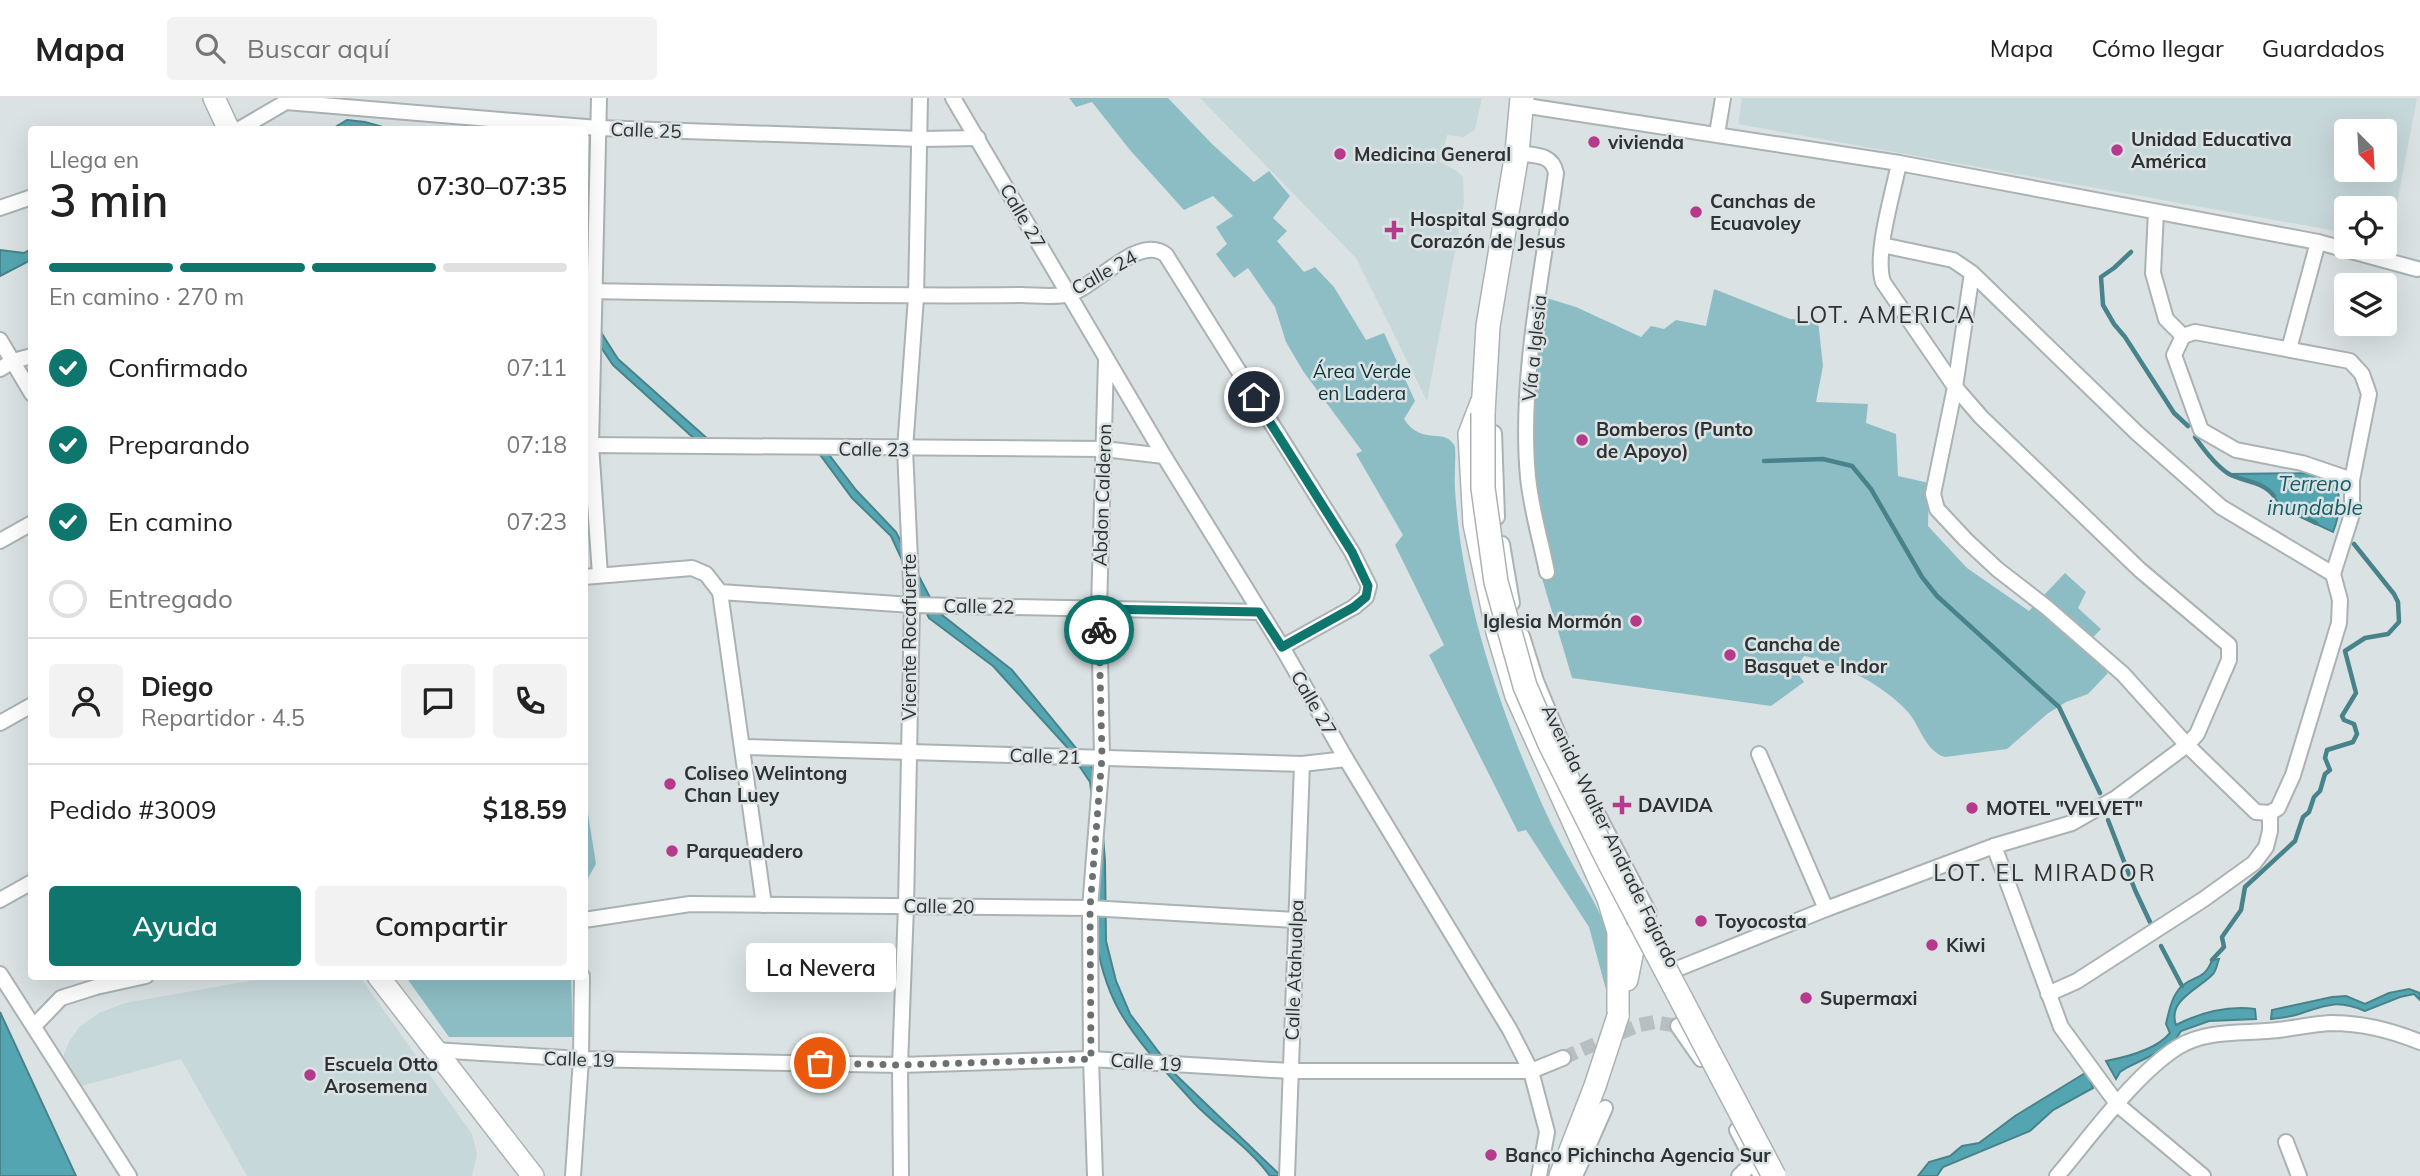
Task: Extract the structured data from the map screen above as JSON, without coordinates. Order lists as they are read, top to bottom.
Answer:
{
  "streets": {
    "main road": ["Avenida Walter Andrade Fajardo"],
    "street": [
      "Calle 25",
      "Calle 27",
      "Calle 24",
      "Vía a Iglesia",
      "Calle 23",
      "Abdon Calderon",
      "Calle 22",
      "Vicente Rocafuerte",
      "Calle 21",
      "Calle 20",
      "Calle Atahualpa",
      "Calle 19"
    ]
  },
  "crossings": [
    ["Calle 25", "Calle 27"],
    ["Calle 25", "Vicente Rocafuerte"],
    ["Calle 27", "Calle 24"],
    ["Calle 27", "Calle 23"],
    ["Calle 27", "Abdon Calderon"],
    ["Calle 27", "Calle 22"],
    ["Calle 27", "Calle 21"],
    ["Calle 27", "Calle 19"],
    ["Calle 24", "Vicente Rocafuerte"],
    ["Vía a Iglesia", "Avenida Walter Andrade Fajardo"],
    ["Calle 23", "Abdon Calderon"],
    ["Calle 23", "Vicente Rocafuerte"],
    ["Abdon Calderon", "Calle 22"],
    ["Abdon Calderon", "Calle 21"],
    ["Abdon Calderon", "Calle 20"],
    ["Abdon Calderon", "Calle 19"],
    ["Calle 22", "Vicente Rocafuerte"],
    ["Vicente Rocafuerte", "Calle 21"],
    ["Vicente Rocafuerte", "Calle 20"],
    ["Vicente Rocafuerte", "Calle 19"],
    ["Calle 21", "Calle Atahualpa"],
    ["Calle 20", "Calle Atahualpa"],
    ["Calle Atahualpa", "Calle 19"]
  ],
  "districts": ["LOT. AMERICA", "LOT. EL MIRADOR"],
  "water": ["Terreno inundable"],
  "parks": ["Área Verde en Ladera"],
  "places": {
    "other": [
      "vivienda",
      "Unidad Educativa América",
      "Medicina General",
      "Canchas de Ecuavoley",
      "Bomberos (Punto de Apoyo)",
      "Iglesia Mormón",
      "Cancha de Basquet e Indor",
      "Coliseo Welintong Chan Luey",
      "MOTEL \"VELVET\"",
      "Parqueadero",
      "Toyocosta",
      "Kiwi",
      "Supermaxi",
      "La Nevera",
      "Escuela Otto Arosemena",
      "Banco Pichincha Agencia Sur"
    ],
    "health": ["Hospital Sagrado Corazón de Jesus", "DAVIDA"]
  },
  "north": "bottom right",
  "page": {
    "header": "Mapa",
    "search": "Buscar aquí",
    "nav": ["Mapa", "Cómo llegar", "Guardados"],
    "heading": ["3 min", "Llega en", "07:30–07:35"],
    "panel": [
      "Diego",
      "Repartidor · 4.5",
      "Pedido #3009",
      "$18.59"
    ],
    "bar": "En camino · 270 m",
    "list": [
      ["Confirmado", "07:11"],
      ["Preparando", "07:18"],
      ["En camino", "07:23"],
      "Entregado"
    ],
    "buttons": ["Ayuda", "Compartir"],
    "bubble": "La Nevera"
  }
}
